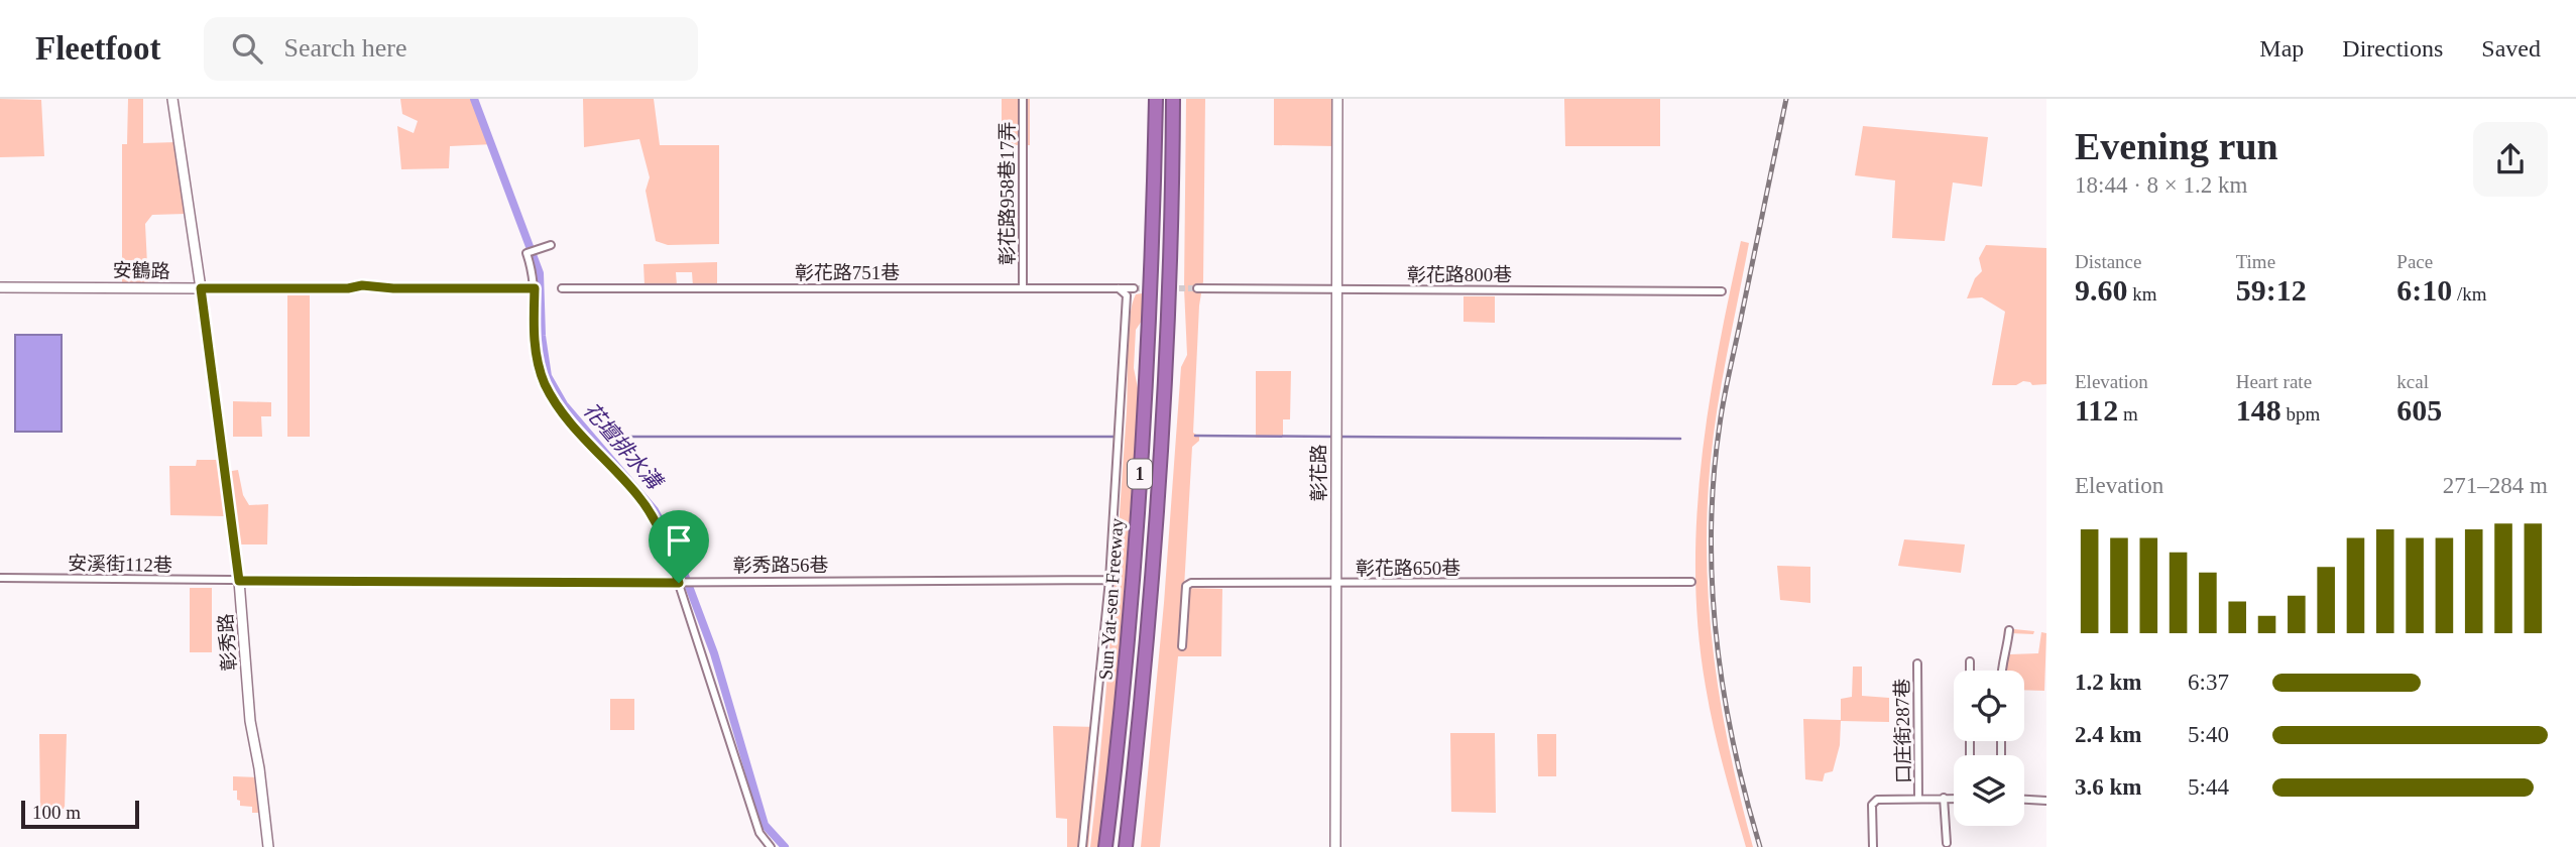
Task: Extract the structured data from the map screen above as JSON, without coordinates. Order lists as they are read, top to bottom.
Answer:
{
  "streets": {
    "highway": ["1", "Sun Yat-sen Freeway"],
    "street": [
      "彰花路958巷17弄",
      "安鶴路",
      "彰花路751巷",
      "彰花路800巷",
      "彰花路",
      "安溪街112巷",
      "彰秀路56巷",
      "彰花路650巷",
      "彰秀路",
      "口庄街287巷"
    ]
  },
  "crossings": [
    ["彰花路958巷17弄", "彰花路751巷"],
    ["安鶴路", "彰秀路"],
    ["彰花路800巷", "彰花路"],
    ["彰花路", "彰花路650巷"],
    ["安溪街112巷", "彰秀路56巷"],
    ["安溪街112巷", "彰秀路"],
    ["彰秀路56巷", "彰秀路"]
  ],
  "water": ["花壇排水溝"],
  "scale_bar": "100 m",
  "page": {
    "header": "Fleetfoot",
    "search": "Search here",
    "nav": ["Map", "Directions", "Saved"],
    "heading": ["Evening run", "18:44 · 8 × 1.2 km"],
    "stats": [
      ["Distance", "9.60 km"],
      ["Time", "59:12"],
      ["Pace", "6:10 /km"],
      ["Elevation", "112 m"],
      ["Heart rate", "148 bpm"],
      ["kcal", "605"]
    ],
    "chart": ["Elevation", "271–284 m"],
    "list": [
      {
        "name": "1.2 km",
        "note": "6:37"
      },
      {
        "name": "2.4 km",
        "note": "5:40"
      },
      {
        "name": "3.6 km",
        "note": "5:44"
      }
    ],
    "scale": "100 m"
  }
}
